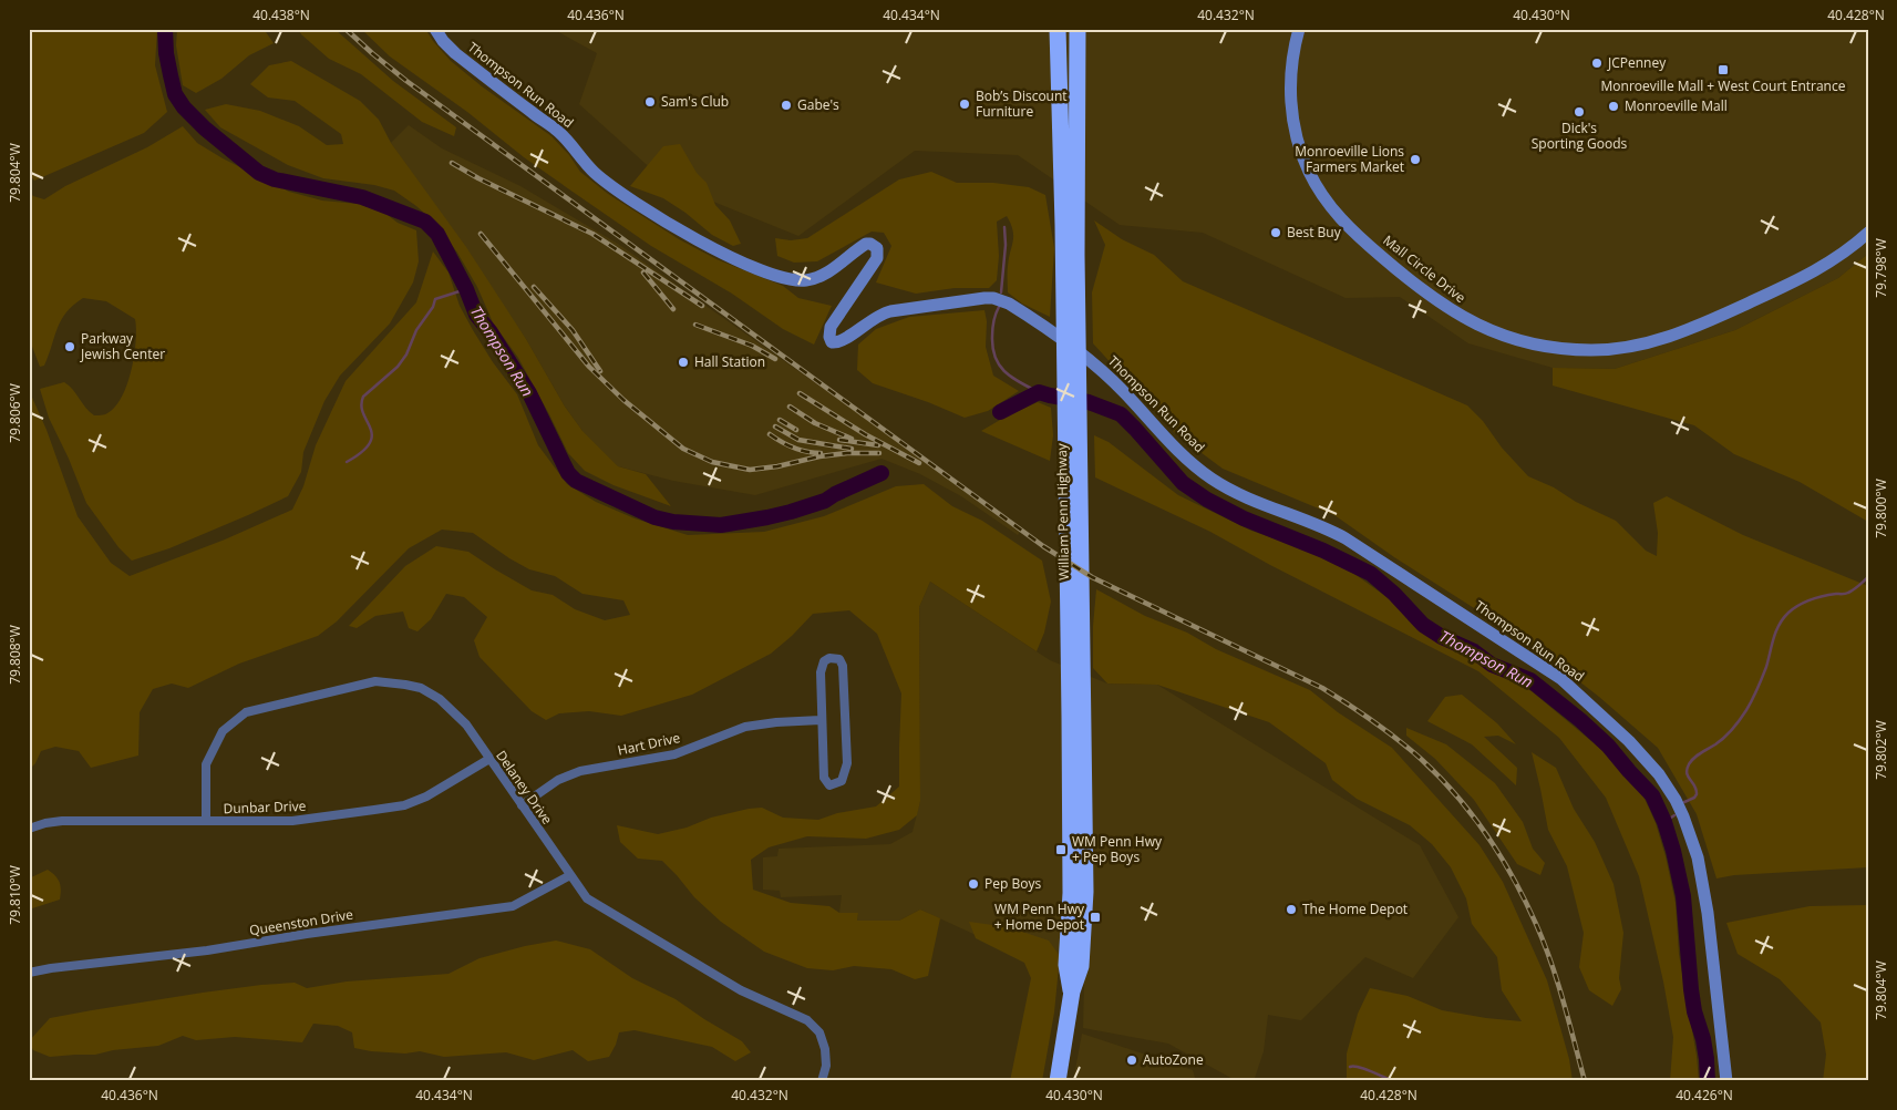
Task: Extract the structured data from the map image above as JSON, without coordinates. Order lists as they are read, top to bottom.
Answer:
{
  "streets": {
    "highway": ["William Penn Highway"],
    "street": [
      "Thompson Run Road",
      "Mall Circle Drive",
      "Hart Drive",
      "Delaney Drive",
      "Dunbar Drive",
      "Queenston Drive"
    ]
  },
  "crossings": [
    ["Hart Drive", "Delaney Drive"],
    ["Delaney Drive", "Dunbar Drive"],
    ["Delaney Drive", "Queenston Drive"]
  ],
  "water": ["Thompson Run"],
  "places": {
    "other": [
      "JCPenney",
      "Sam's Club",
      "Bob’s Discount Furniture",
      "Gabe's",
      "Monroeville Mall",
      "Dick's Sporting Goods",
      "Monroeville Lions Farmers Market",
      "Best Buy",
      "Parkway Jewish Center",
      "Hall Station",
      "Pep Boys",
      "The Home Depot",
      "AutoZone"
    ],
    "transit": ["Monroeville Mall + West Court Entrance", "WM Penn Hwy + Pep Boys", "WM Penn Hwy + Home Depot"]
  },
  "coordinates": [
    "40.438°N",
    "40.436°N",
    "40.434°N",
    "40.432°N",
    "40.430°N",
    "40.428°N",
    "79.804°W",
    "79.798°W",
    "79.806°W",
    "79.800°W",
    "79.808°W",
    "79.802°W",
    "79.810°W",
    "40.426°N"
  ]
}
